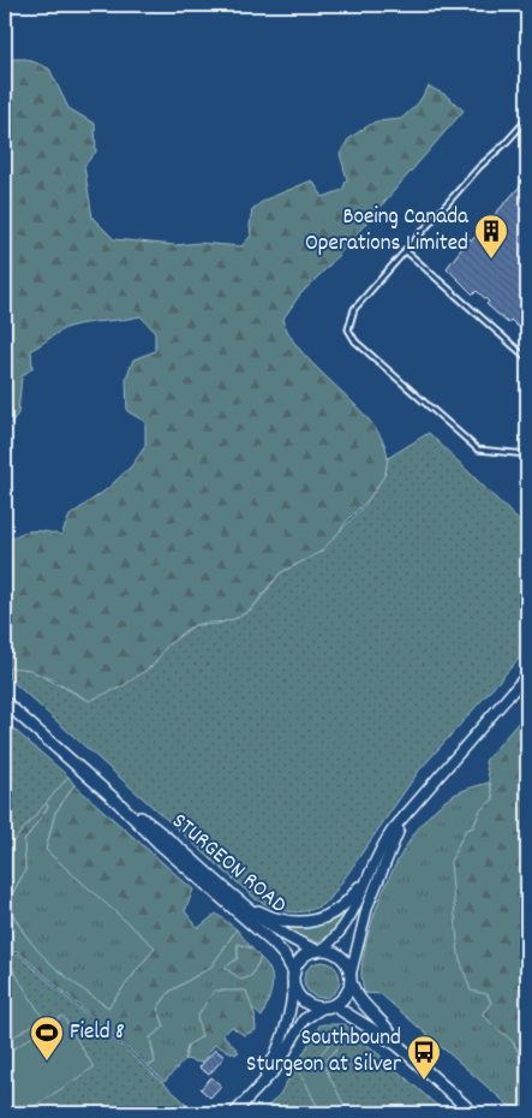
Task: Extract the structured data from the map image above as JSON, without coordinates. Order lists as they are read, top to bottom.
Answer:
{
  "streets": {
    "main road": ["STURGEON ROAD"]
  },
  "places": {
    "building": ["Boeing Canada Operations Limited"],
    "sports": ["Field 8"],
    "bus stop": ["Southbound Sturgeon at Silver"]
  }
}
